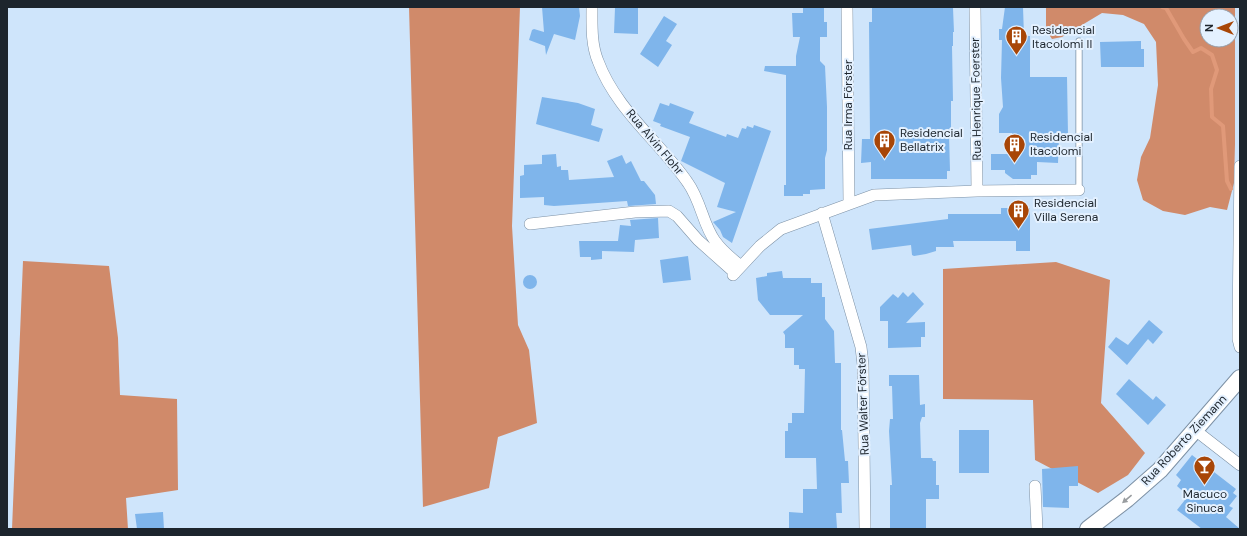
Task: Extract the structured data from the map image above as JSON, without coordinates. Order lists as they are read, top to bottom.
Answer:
{
  "streets": {
    "main road": ["Rua Roberto Ziemann"],
    "street": [
      "Rua Henrique Foerster",
      "Rua Irma Förster",
      "Rua Alvin Flohr",
      "Rua Walter Förster"
    ]
  },
  "one_way": ["Rua Roberto Ziemann"],
  "places": {
    "building": [
      "Residencial Itacolomi II",
      "Residencial Bellatrix",
      "Residencial Itacolomi",
      "Residencial Villa Serena"
    ],
    "bar": ["Macuco Sinuca"]
  },
  "north": "left"
}
